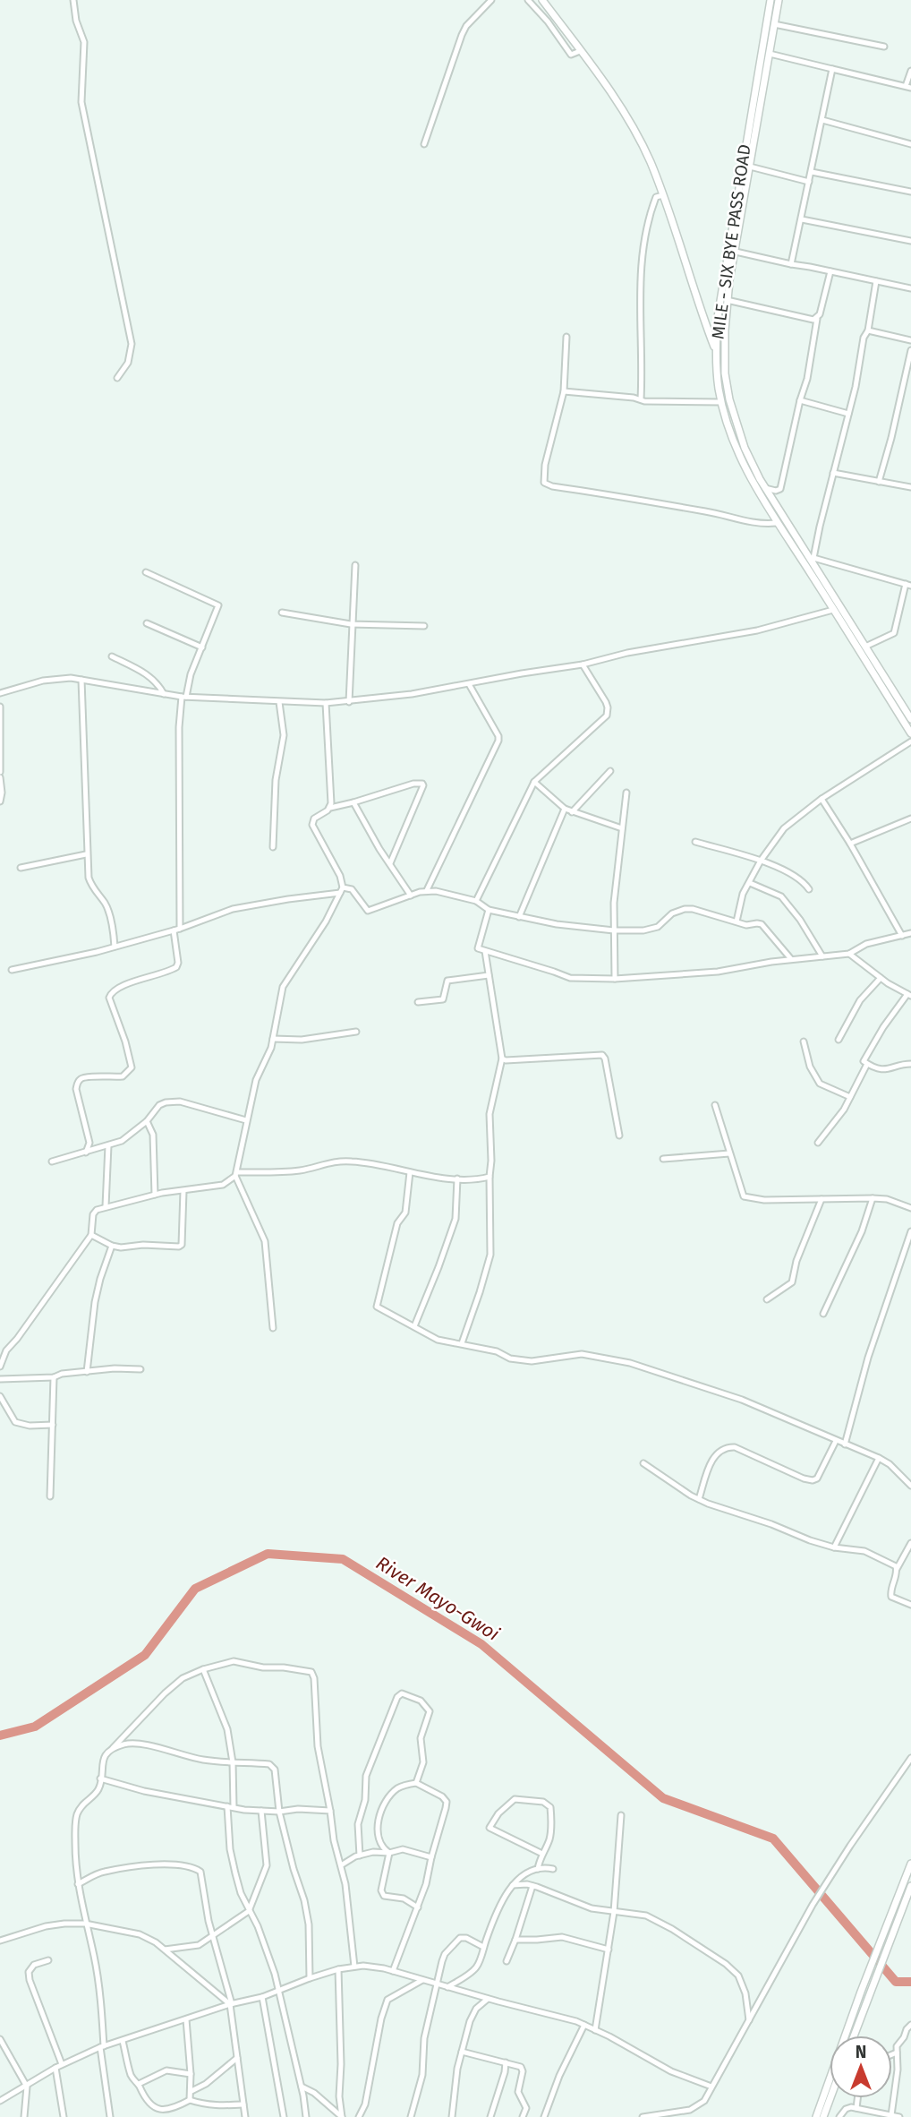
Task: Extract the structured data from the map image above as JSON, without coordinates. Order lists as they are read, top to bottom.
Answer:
{
  "streets": {
    "street": ["MILE - SIX BYE PASS ROAD"]
  },
  "water": ["River Mayo-Gwoi"],
  "north": "top"
}
